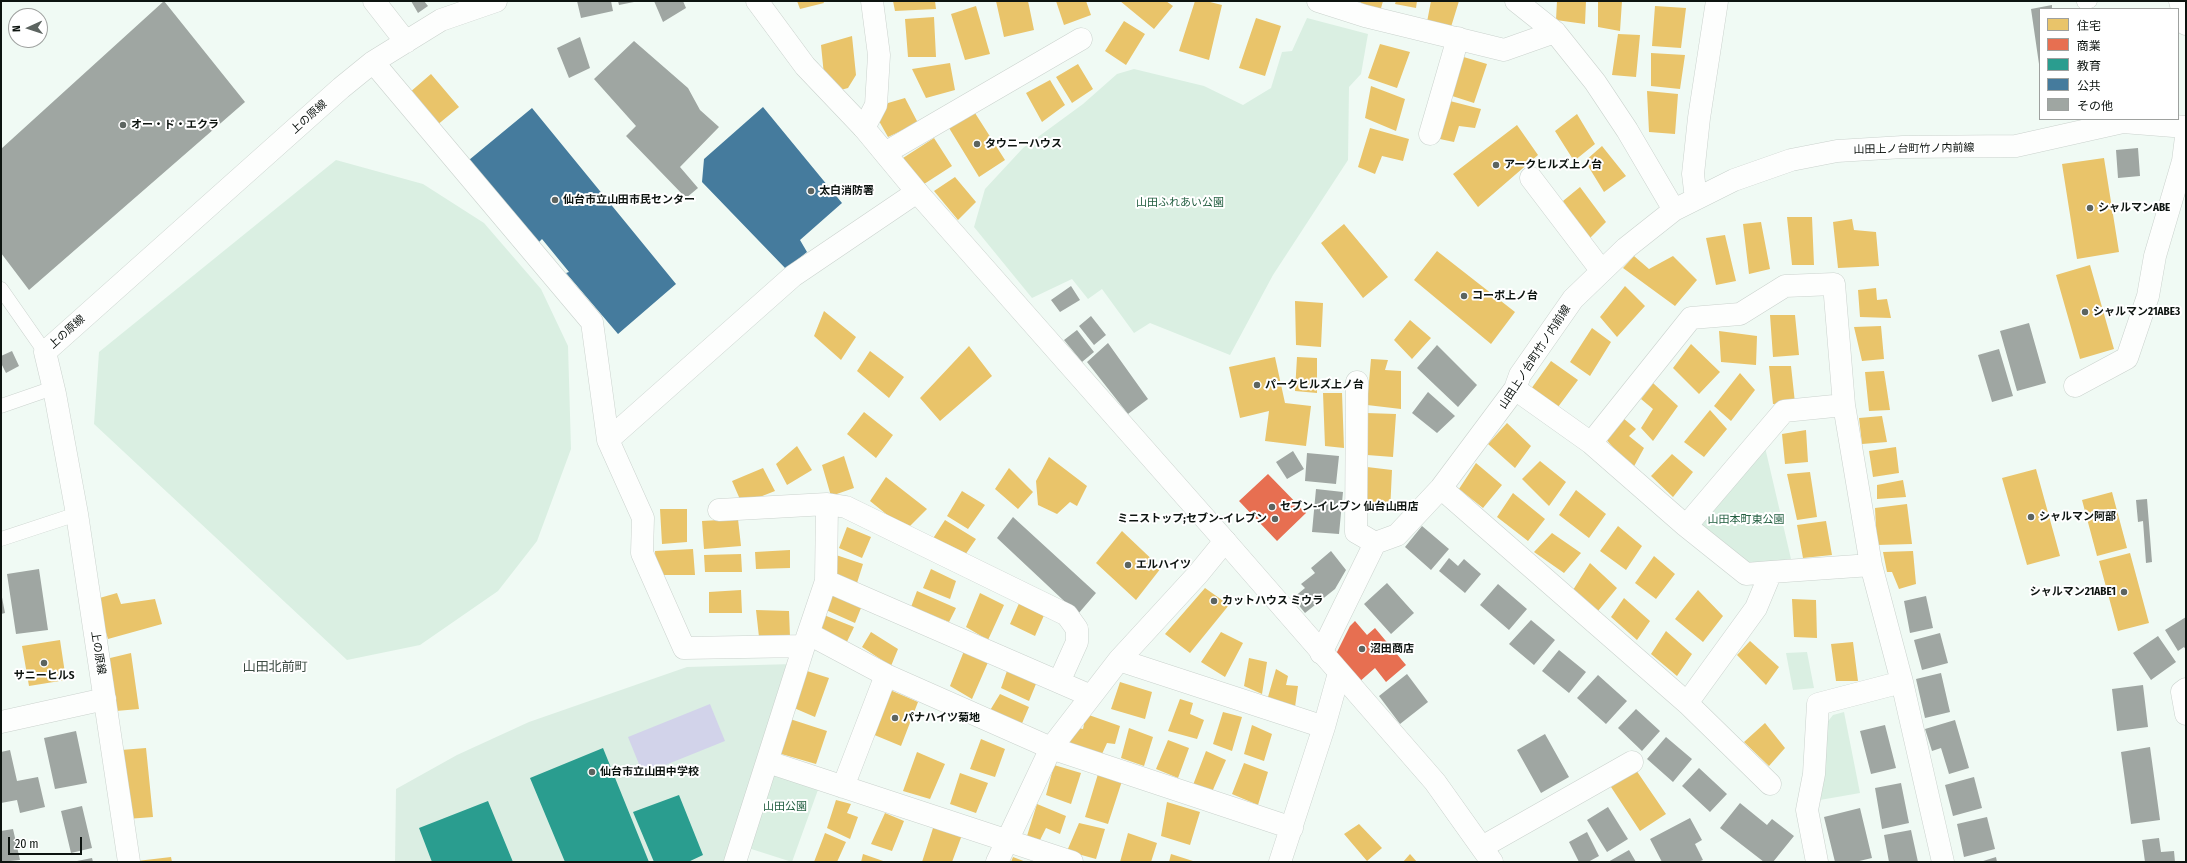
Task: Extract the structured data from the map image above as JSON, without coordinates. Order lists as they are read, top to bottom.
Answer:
{
  "streets": {
    "street": ["上の原線", "山田上ノ台町竹ノ内前線"]
  },
  "districts": ["山田北前町"],
  "parks": ["山田ふれあい公園", "山田本町東公園", "山田公園"],
  "places": [
    "オー・ド・エクラ",
    "タウニーハウス",
    "アークヒルズ上ノ台",
    "太白消防署",
    "仙台市立山田市民センター",
    "シャルマンABE",
    "コーポ上ノ台",
    "シャルマン21ABE3",
    "パークヒルズ上ノ台",
    "セブン-イレブン 仙台山田店",
    "シャルマン阿部",
    "ミニストップ;セブン-イレブン",
    "エルハイツ",
    "シャルマン21ABE1",
    "カットハウス ミウラ",
    "沼田商店",
    "サニーヒルS",
    "パナハイツ菊地",
    "仙台市立山田中学校"
  ],
  "legend": [
    "住宅",
    "商業",
    "教育",
    "公共",
    "その他"
  ],
  "scale_bar": "20 m",
  "north": "left"
}
